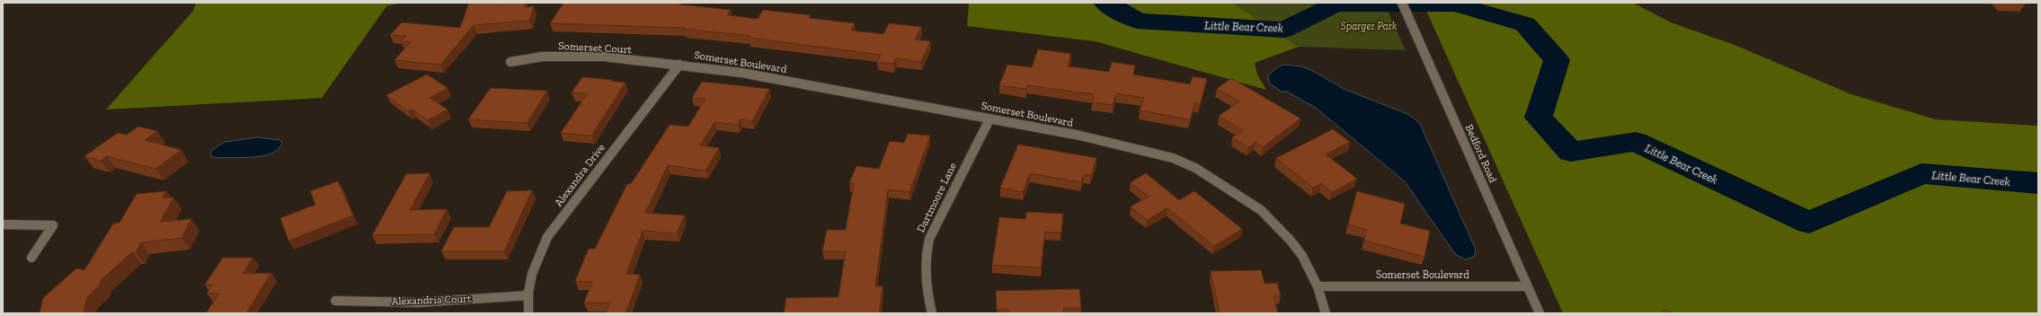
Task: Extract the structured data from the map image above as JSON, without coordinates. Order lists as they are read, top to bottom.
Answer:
{
  "streets": {
    "street": [
      "Somerset Court",
      "Somerset Boulevard",
      "Bedford Road",
      "Alexandra Drive",
      "Dartmoore Lane",
      "Alexandria Court"
    ]
  },
  "crossings": [
    ["Somerset Court", "Somerset Boulevard"],
    ["Somerset Court", "Alexandra Drive"],
    ["Somerset Boulevard", "Bedford Road"],
    ["Somerset Boulevard", "Alexandra Drive"],
    ["Somerset Boulevard", "Dartmoore Lane"],
    ["Alexandra Drive", "Alexandria Court"]
  ],
  "water": ["Little Bear Creek"],
  "parks": ["Sparger Park"]
}
